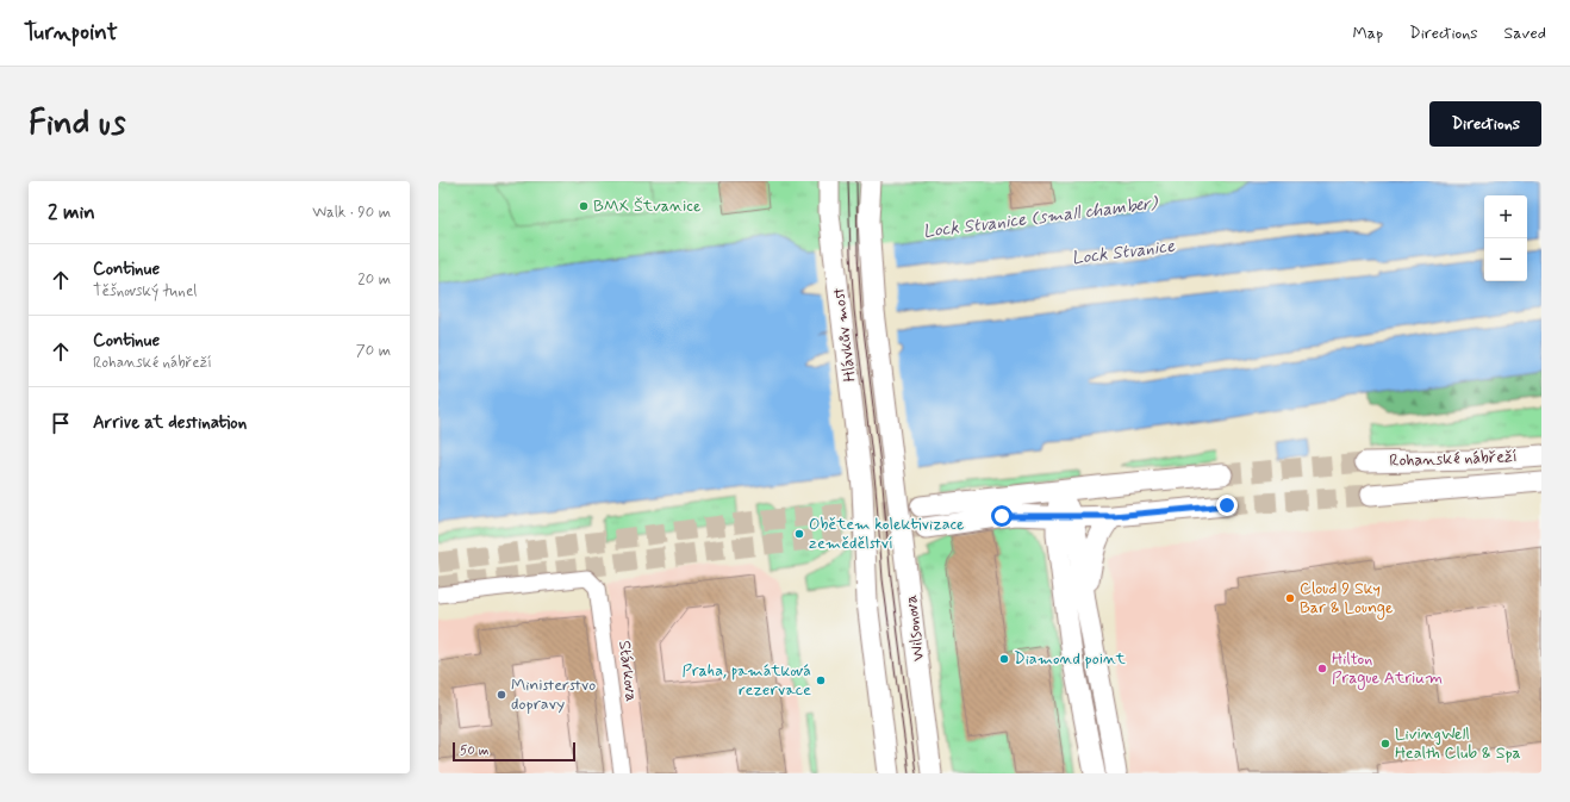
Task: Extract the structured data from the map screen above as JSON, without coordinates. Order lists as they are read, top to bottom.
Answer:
{
  "streets": {
    "main road": ["Hlávkův most", "Rohanské nábřeží", "Wilsonova"],
    "street": ["Stárkova"]
  },
  "crossings": [
    ["Hlávkův most", "Wilsonova"]
  ],
  "water": ["Lock Stvanice (small chamber)", "Lock Stvanice"],
  "places": [
    "BMX Štvanice",
    "Obětem kolektivizace zemědělství",
    "Cloud 9 Sky Bar & Lounge",
    "Diamond point",
    "Hilton Prague Atrium",
    "Praha, památková rezervace",
    "Ministerstvo dopravy",
    "LivingWell Health Club & Spa"
  ],
  "scale_bar": "50 m",
  "page": {
    "header": "Turnpoint",
    "nav": ["Map", "Directions", "Saved"],
    "buttons": "Directions",
    "title": "Find us",
    "heading": ["2 min", "Walk · 90 m"],
    "map_buttons": ["+", "−"],
    "list": [
      ["Continue", "Těšnovský tunel", "20 m"],
      ["Continue", "Rohanské nábřeží", "70 m"],
      "Arrive at destination"
    ],
    "scale": "50 m"
  }
}
